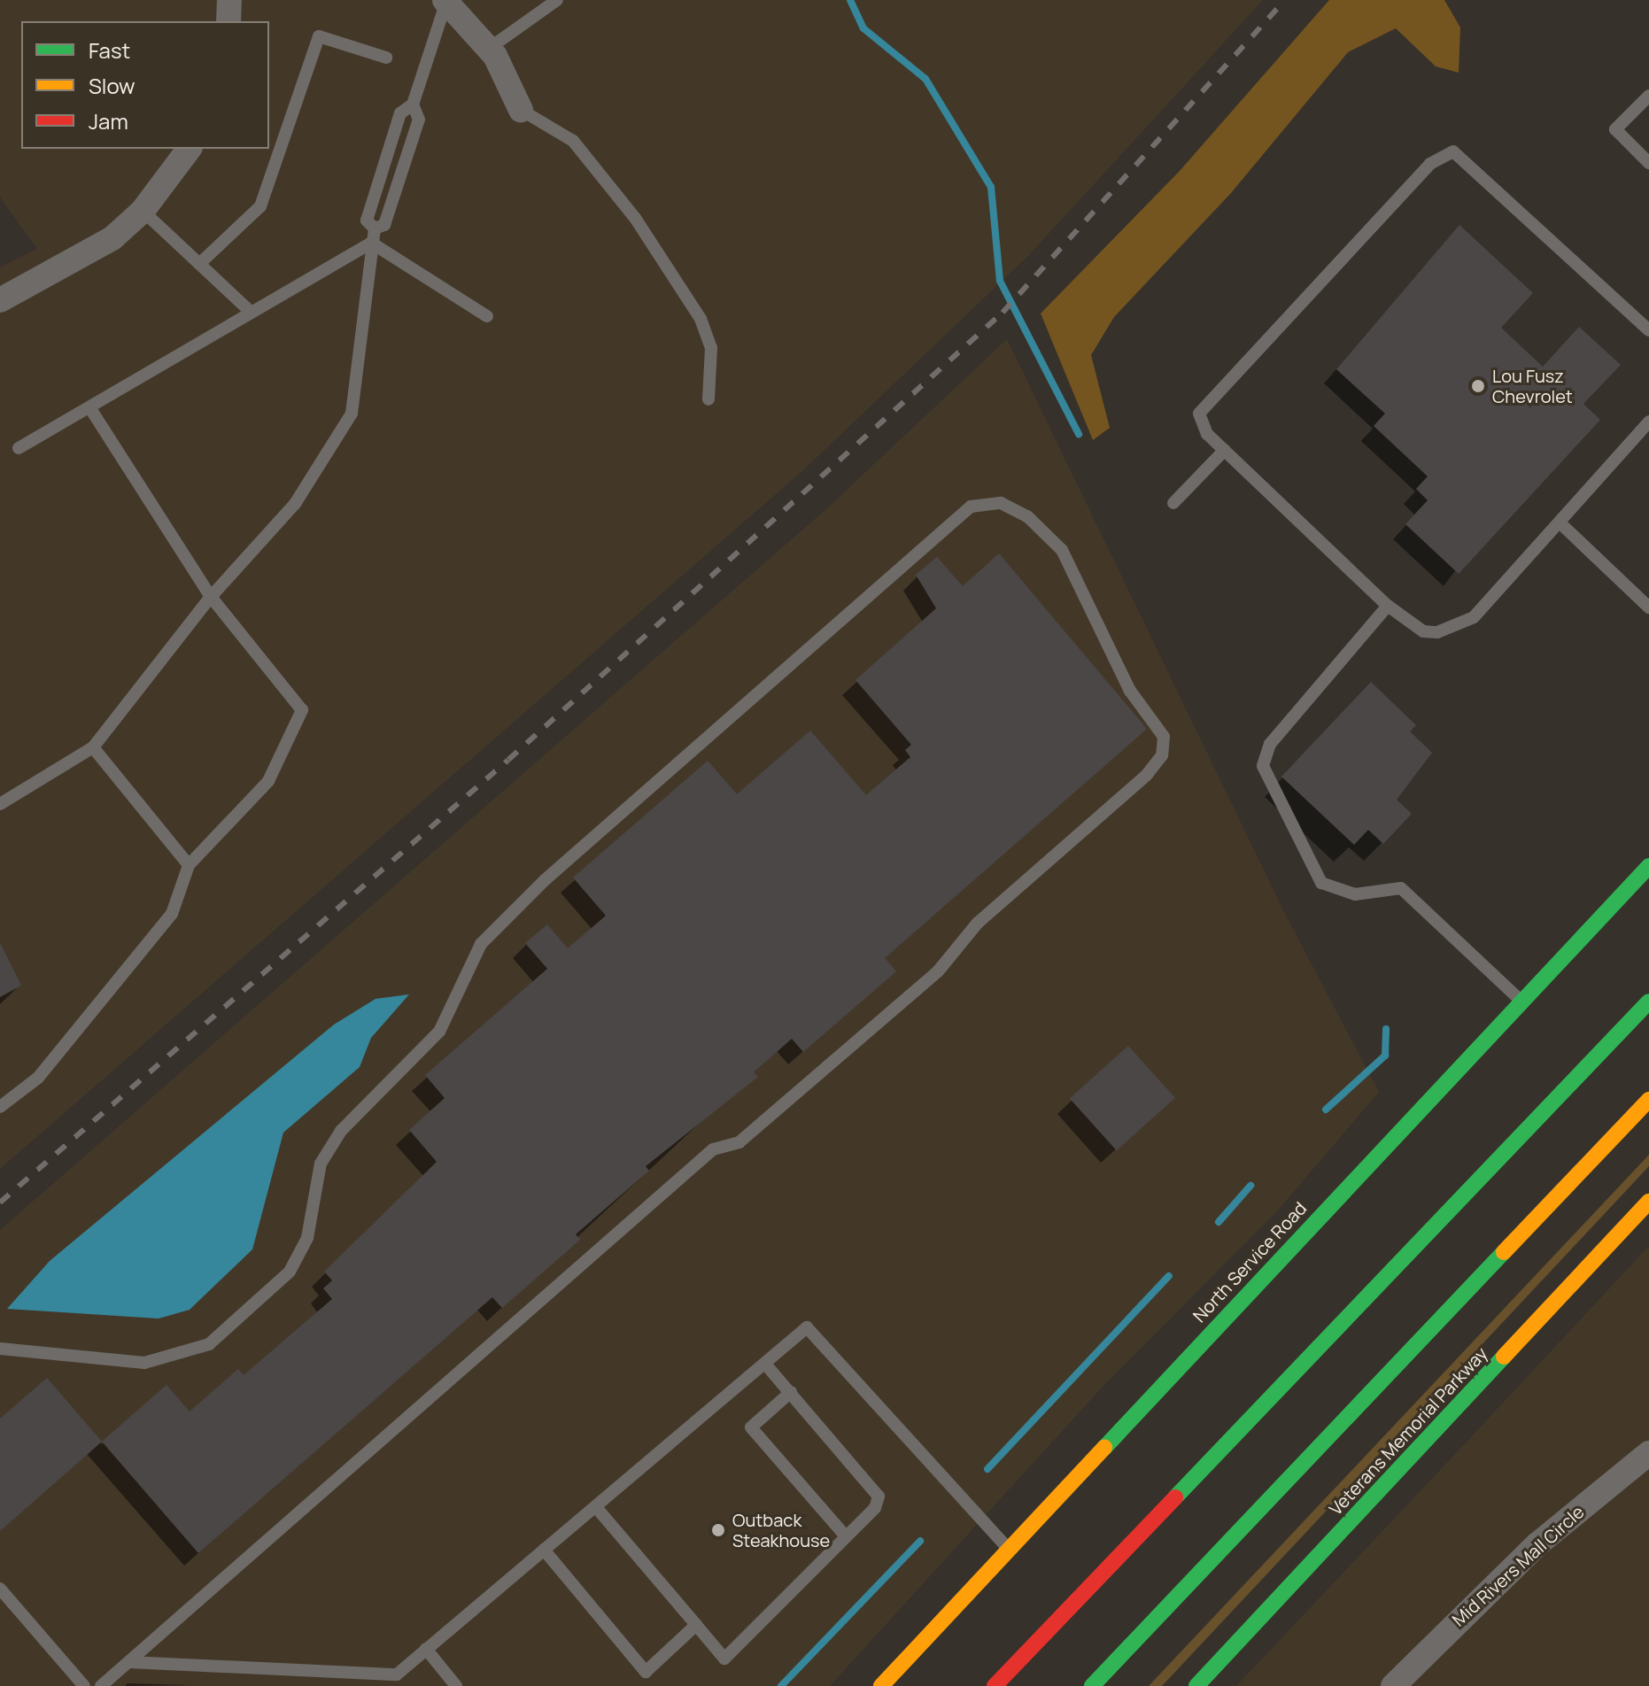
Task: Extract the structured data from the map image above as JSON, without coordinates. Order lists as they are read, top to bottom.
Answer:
{
  "streets": {
    "main road": ["North Service Road", "Veterans Memorial Parkway"],
    "street": ["Mid Rivers Mall Circle"]
  },
  "places": ["Lou Fusz Chevrolet", "Outback Steakhouse"],
  "legend": ["Fast", "Slow", "Jam"]
}
